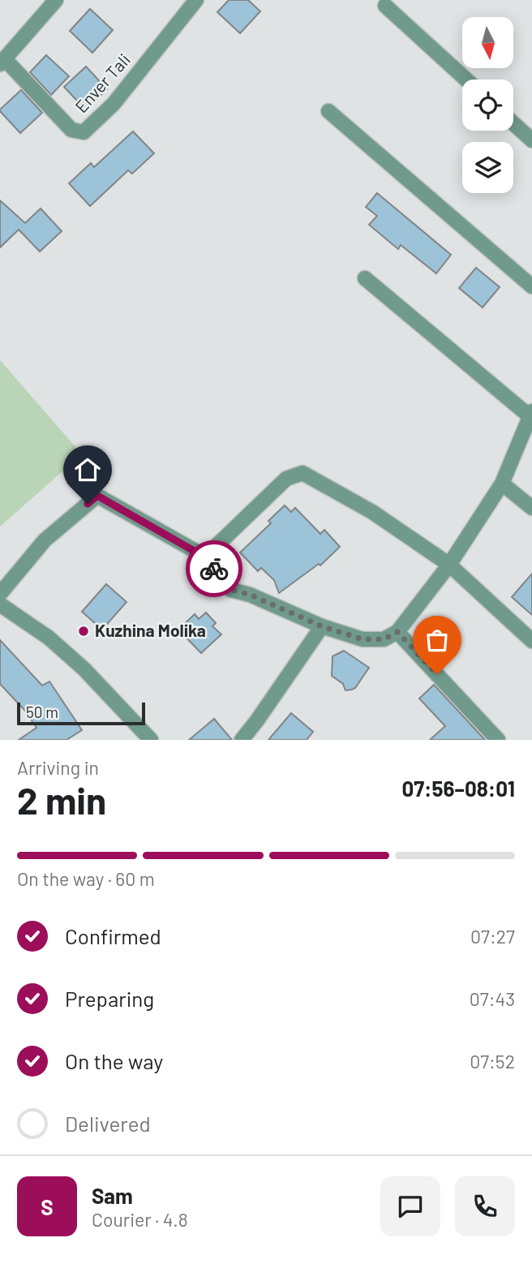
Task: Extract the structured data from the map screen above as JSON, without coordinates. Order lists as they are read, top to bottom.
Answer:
{
  "streets": {
    "street": ["Enver Tali"]
  },
  "places": ["Kuzhina Molika"],
  "scale_bar": "50 m",
  "north": "bottom",
  "page": {
    "scale": "50 m",
    "heading": ["2 min", "Arriving in", "07:56–08:01"],
    "panel": ["Sam", "Courier · 4.8"],
    "bar": "On the way · 60 m",
    "list": [
      ["Confirmed", "07:27"],
      ["Preparing", "07:43"],
      ["On the way", "07:52"],
      "Delivered"
    ],
    "round": "S"
  }
}
